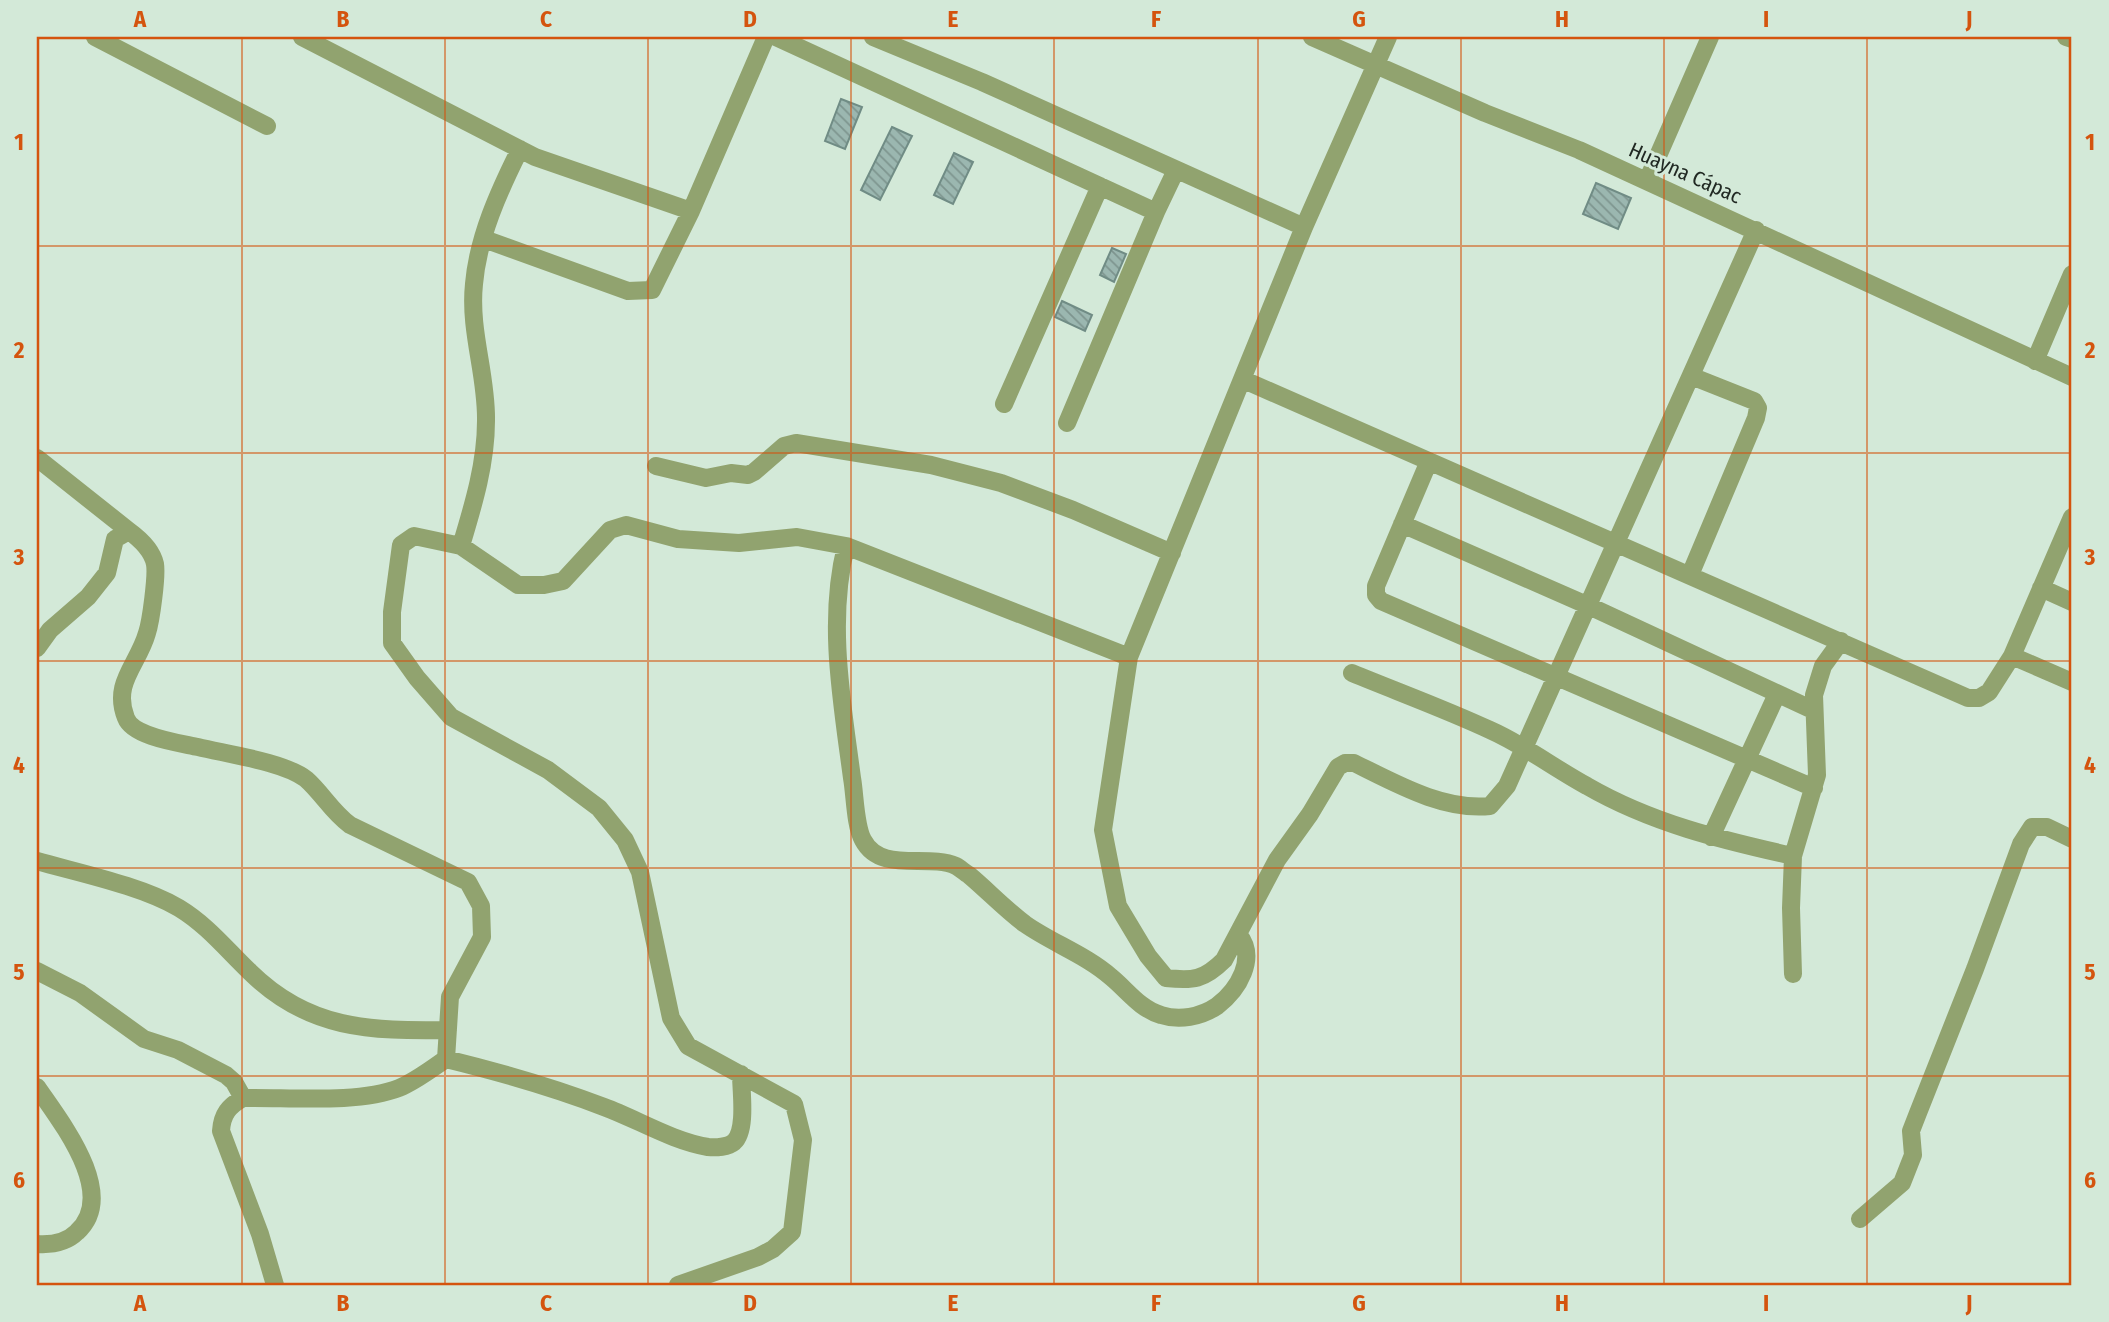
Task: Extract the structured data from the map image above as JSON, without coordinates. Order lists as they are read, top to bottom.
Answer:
{
  "streets": {
    "street": ["Huayna Cápac"]
  },
  "grid": {
    "columns": [
      "A",
      "B",
      "C",
      "D",
      "E",
      "F",
      "G",
      "H",
      "I",
      "J"
    ],
    "rows": [
      "1",
      "2",
      "3",
      "4",
      "5",
      "6"
    ]
  }
}
